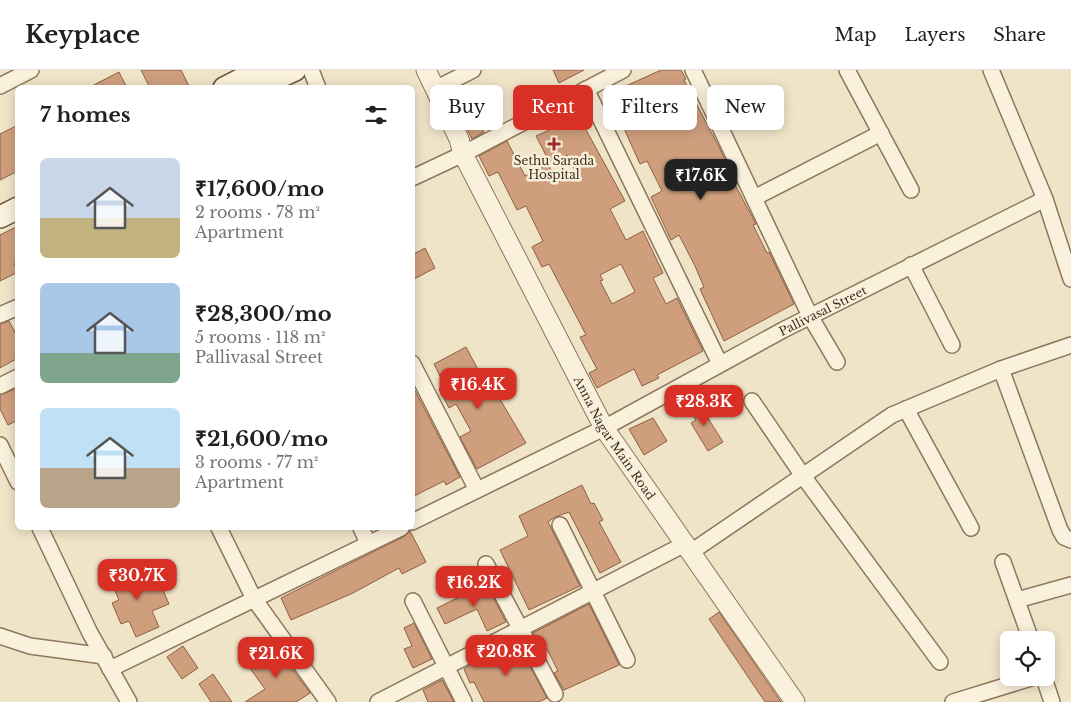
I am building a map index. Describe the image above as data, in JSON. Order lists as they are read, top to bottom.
{
  "streets": {
    "street": ["Pallivasal Street", "Anna Nagar Main Road"]
  },
  "crossings": [
    ["Pallivasal Street", "Anna Nagar Main Road"]
  ],
  "places": {
    "health": ["Sethu Sarada Hospital"]
  },
  "page": {
    "header": "Keyplace",
    "nav": ["Map", "Layers", "Share"],
    "chip": [
      "Buy",
      "Rent",
      "Filters",
      "New"
    ],
    "heading": "7 homes",
    "list": [
      {
        "name": "₹17,600/mo",
        "note": "2 rooms · 78 m² · Apartment"
      },
      {
        "name": "₹28,300/mo",
        "note": "5 rooms · 118 m² · Pallivasal Street"
      },
      {
        "name": "₹21,600/mo",
        "note": "3 rooms · 77 m² · Apartment"
      }
    ],
    "price": [
      "₹17.6K",
      "₹16.4K",
      "₹28.3K",
      "₹30.7K",
      "₹16.2K",
      "₹20.8K",
      "₹21.6K"
    ]
  }
}
